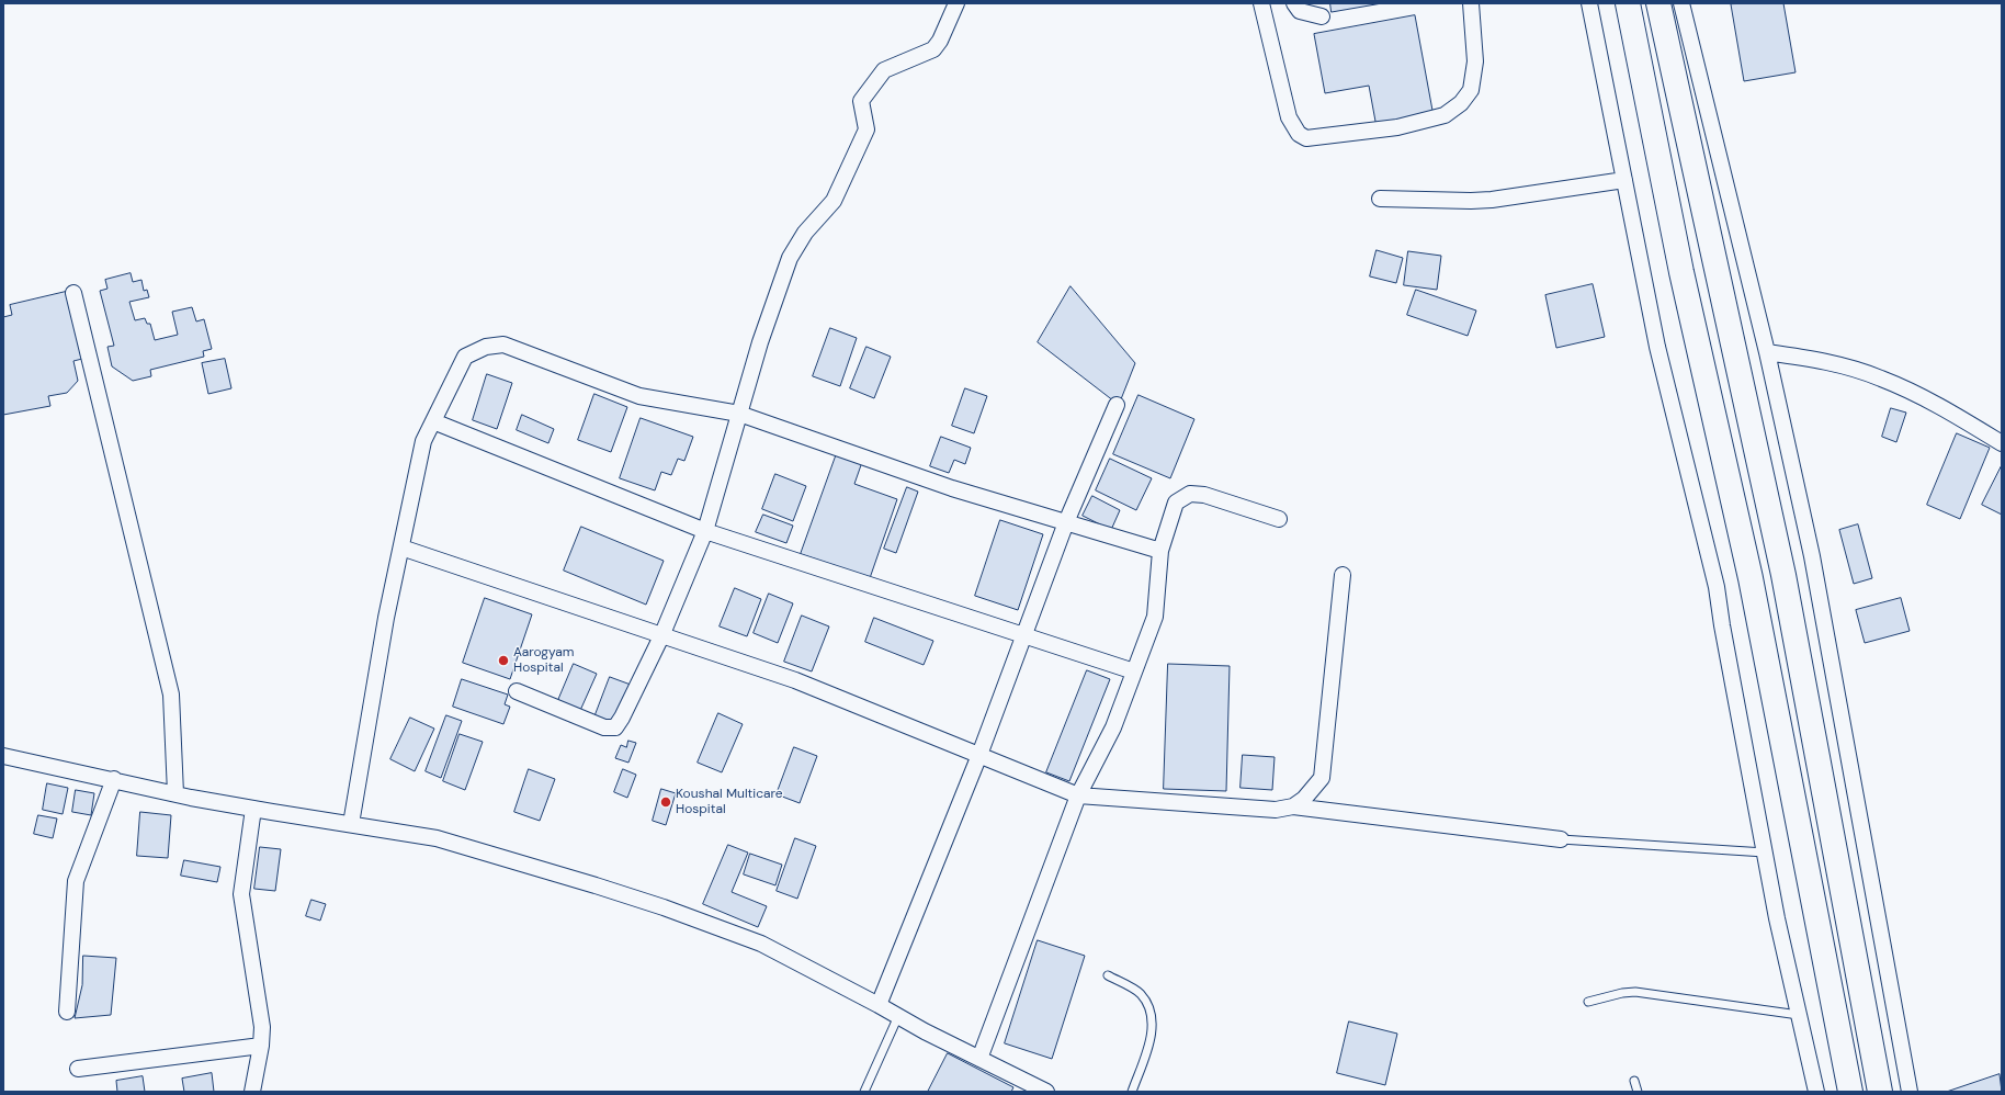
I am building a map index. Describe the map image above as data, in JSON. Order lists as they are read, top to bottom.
{
  "places": ["Aarogyam Hospital", "Koushal Multicare Hospital"]
}
